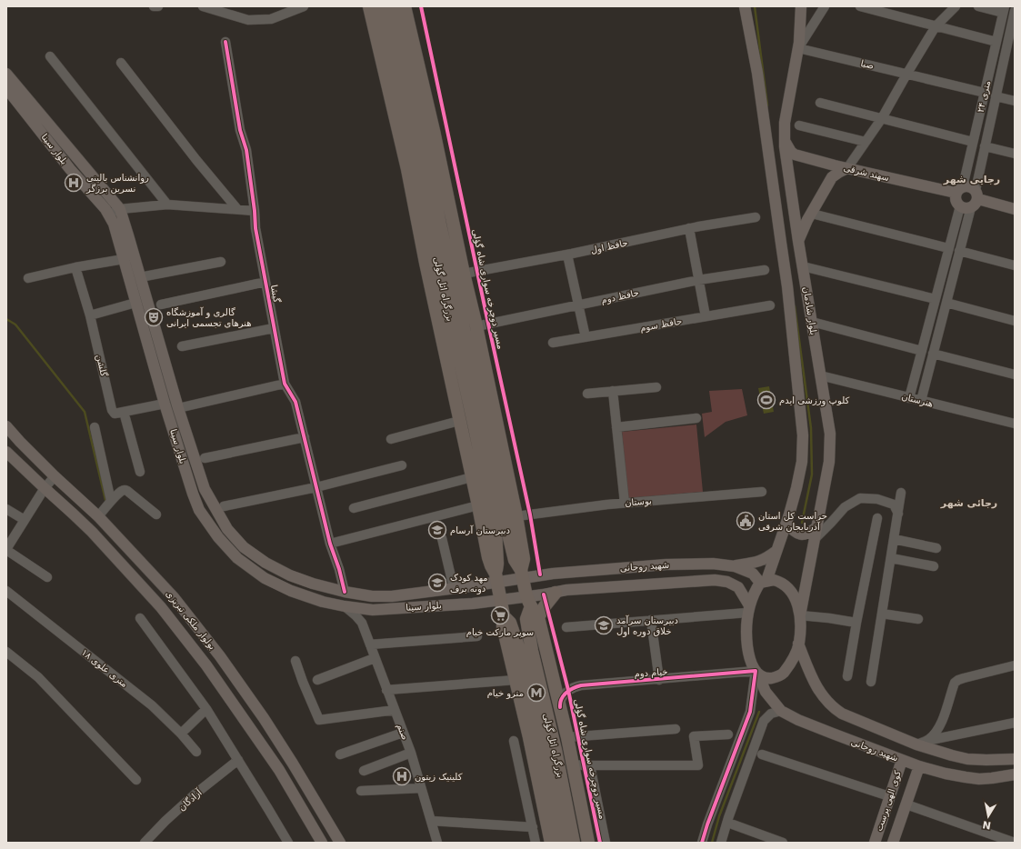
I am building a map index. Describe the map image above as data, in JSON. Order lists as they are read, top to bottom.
{
  "streets": {
    "highway": ["بزرگراه ائل گؤلی"],
    "main road": [
      "بلوار سینا",
      "سهند شرقی",
      "بلوار شادمان",
      "شهید روحانی",
      "بولوار ملکی تبریزی",
      "کوی الهی پرست"
    ],
    "street": [
      "صبا",
      "۲۴ متری",
      "حافظ اول",
      "گیشا",
      "حافظ دوم",
      "حافظ سوم",
      "گلشن",
      "هنرستان",
      "بوستان",
      "۱۸ متری علوی",
      "خیام دوم",
      "صنم",
      "آزادگان"
    ],
    "cycle path": ["مسیر دوچرخه سواری شاه گؤلی"]
  },
  "crossings": [
    ["صبا", "۲۴ متری"],
    ["صبا", "بلوار شادمان"],
    ["۲۴ متری", "سهند شرقی"],
    ["بلوار سینا", "بزرگراه ائل گؤلی"],
    ["بلوار سینا", "گیشا"],
    ["بلوار سینا", "شهید روحانی"],
    ["سهند شرقی", "بلوار شادمان"],
    ["بزرگراه ائل گؤلی", "شهید روحانی"],
    ["بلوار شادمان", "هنرستان"],
    ["بلوار شادمان", "شهید روحانی"],
    ["بلوار شادمان", "خیام دوم"],
    ["شهید روحانی", "خیام دوم"],
    ["شهید روحانی", "کوی الهی پرست"]
  ],
  "districts": ["رجایی شهر", "رجائی شهر"],
  "places": {
    "hospital": ["روانشناس بالینی نسرین برزگر", "کلینیک زیتون"],
    "theatre": ["گالری و آموزشگاه هنرهای تجسمی ایرانی"],
    "sports": ["کلوپ ورزشی ایدم"],
    "public building": ["حراست کل استان آذربایجان شرقی"],
    "school or university": ["دبیرستان آرسام", "مهد کودک دونه برف", "دبیرستان سرآمد خلاق دوره اول"],
    "supermarket": ["سوپر مارکت خیام"],
    "metro station": ["مترو خیام"]
  },
  "north": "bottom"
}
